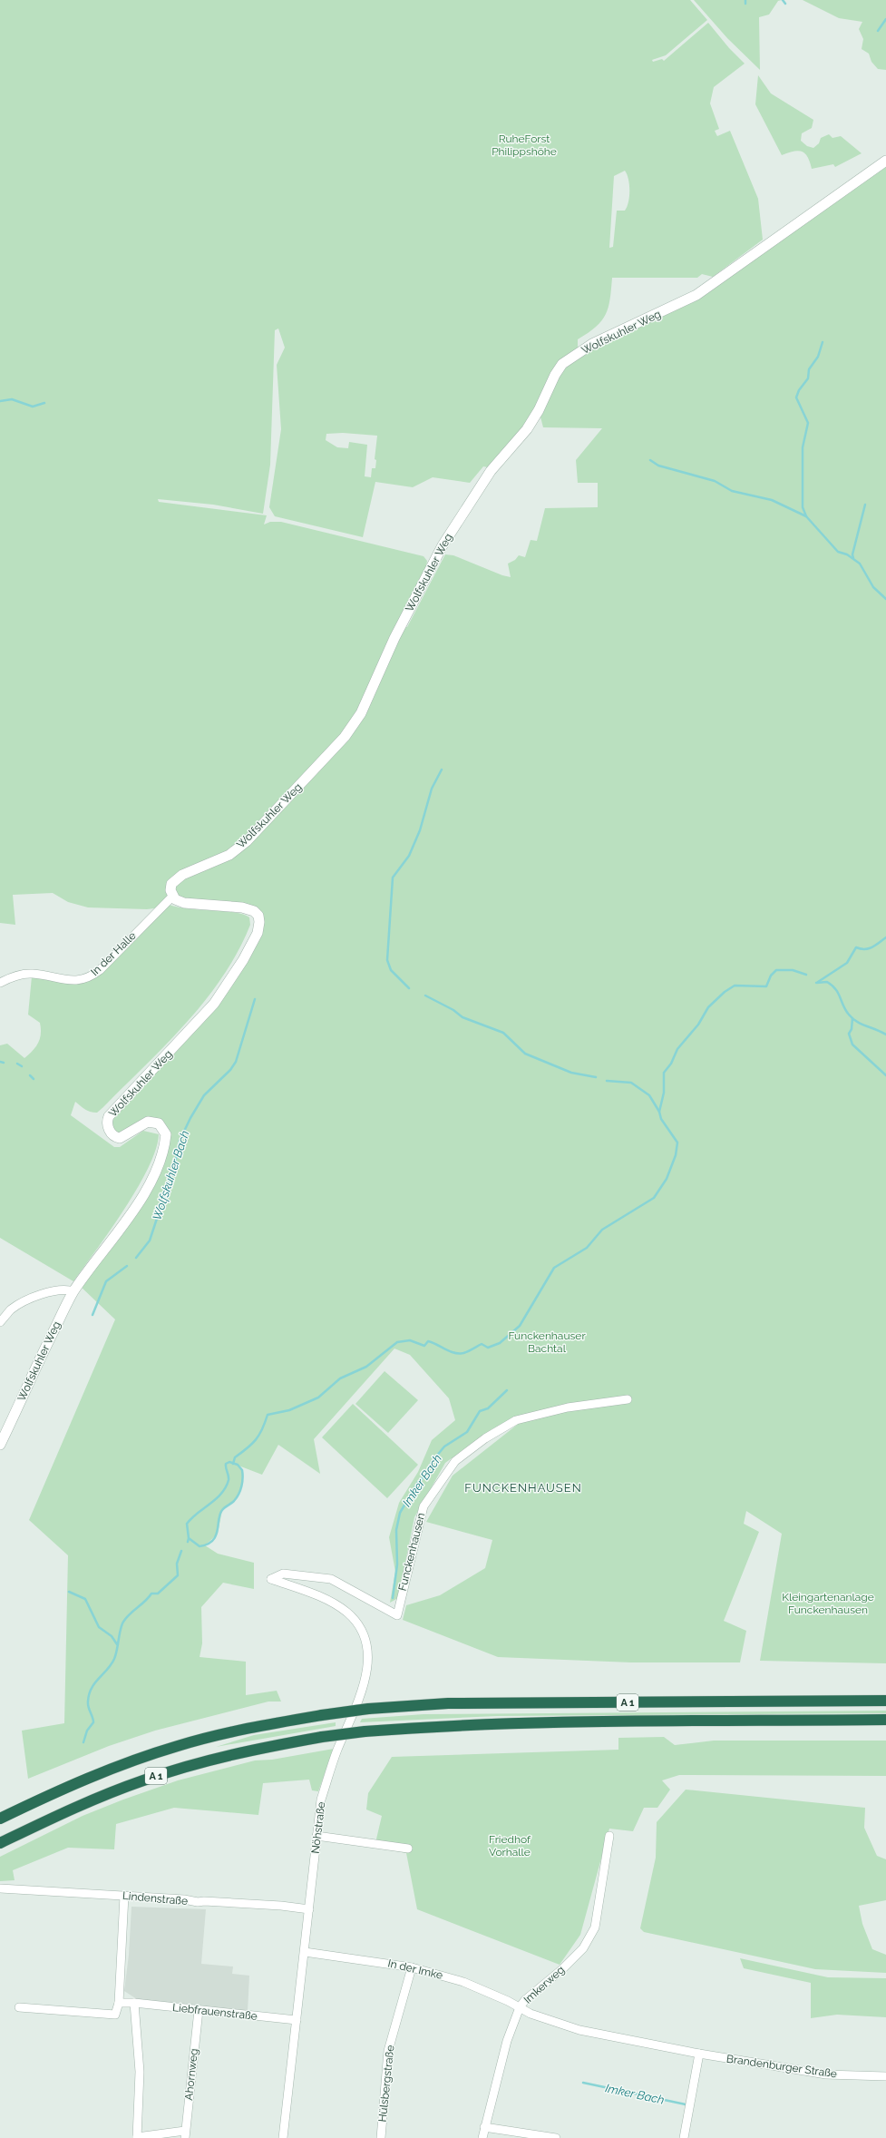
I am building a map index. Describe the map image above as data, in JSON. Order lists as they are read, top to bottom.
{
  "streets": {
    "highway": ["A 1"],
    "street": [
      "Wolfskuhler Weg",
      "In der Halle",
      "Funckenhausen",
      "Nöhstraße",
      "Lindenstraße",
      "In der Imke",
      "Imkerweg",
      "Liebfrauenstraße",
      "Brandenburger Straße",
      "Ahornweg",
      "Hülsbergstraße"
    ]
  },
  "crossings": [
    ["Wolfskuhler Weg", "In der Halle"],
    ["Funckenhausen", "Nöhstraße"],
    ["Nöhstraße", "Lindenstraße"],
    ["Nöhstraße", "In der Imke"],
    ["Nöhstraße", "Liebfrauenstraße"],
    ["In der Imke", "Imkerweg"],
    ["In der Imke", "Brandenburger Straße"],
    ["In der Imke", "Hülsbergstraße"],
    ["Imkerweg", "Brandenburger Straße"],
    ["Liebfrauenstraße", "Ahornweg"]
  ],
  "districts": ["FUNCKENHAUSEN"],
  "water": ["Wolfskuhler Bach", "Imker Bach"],
  "parks": [
    "RuheForst Philippshöhe",
    "Funckenhauser Bachtal",
    "Kleingartenanlage Funckenhausen",
    "Friedhof Vorhalle"
  ]
}
